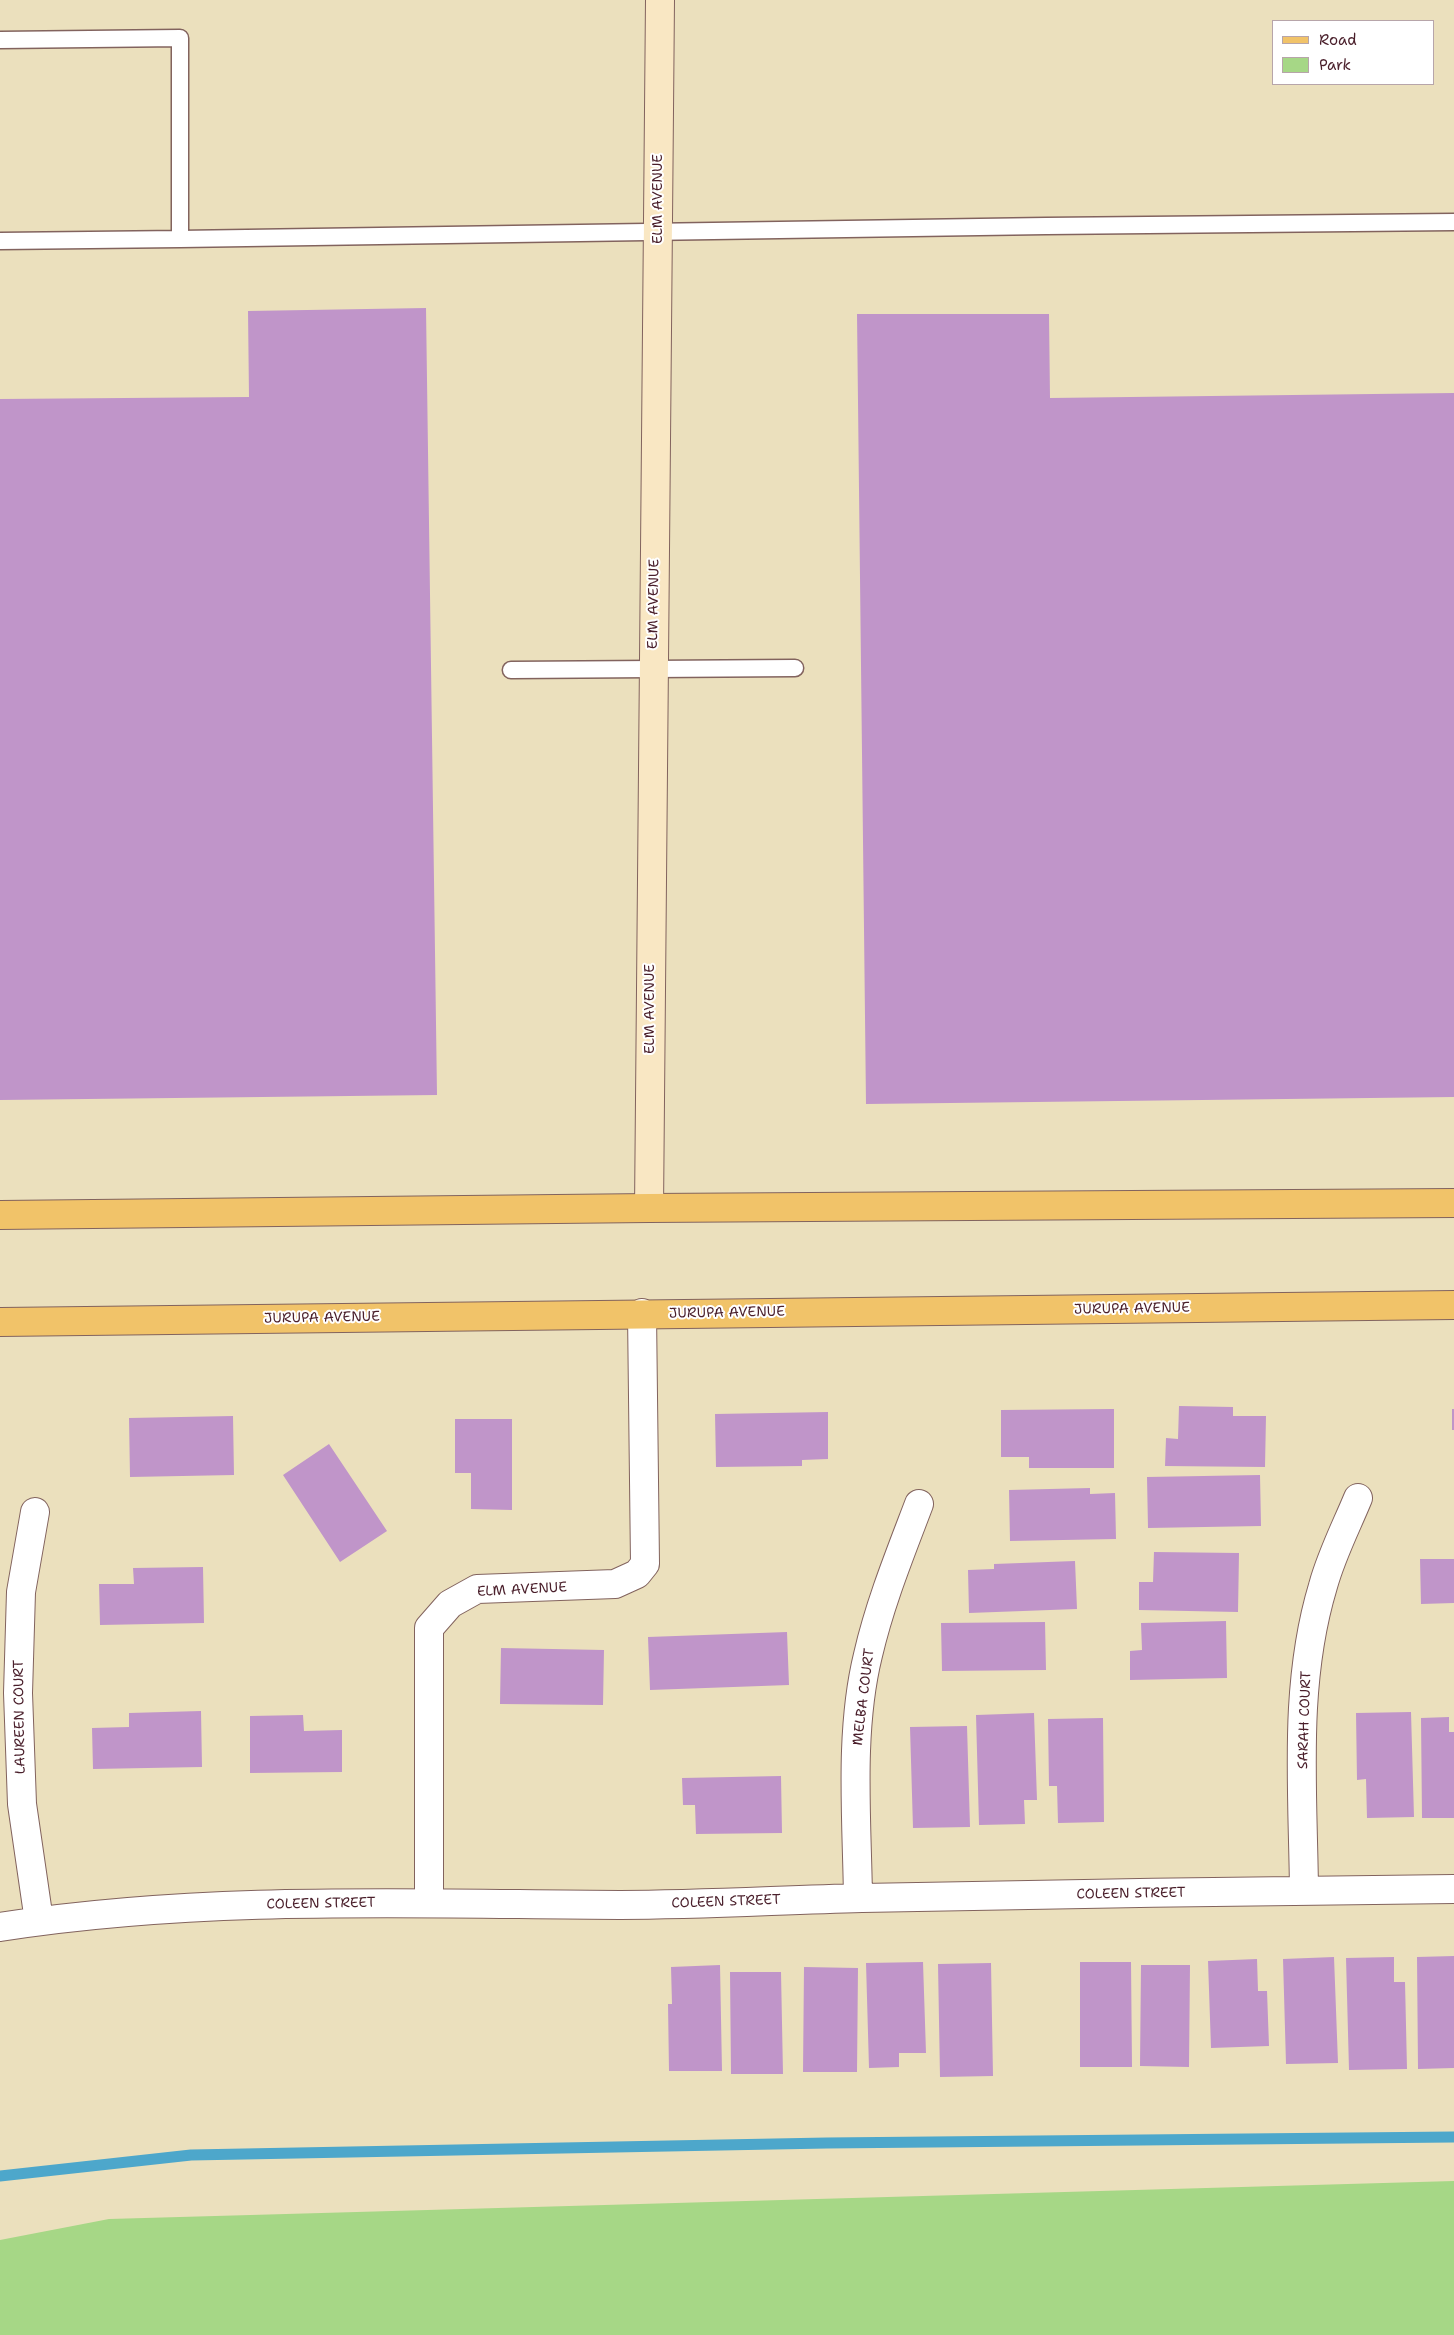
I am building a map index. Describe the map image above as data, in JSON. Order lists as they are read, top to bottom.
{
  "streets": {
    "main road": ["JURUPA AVENUE"],
    "street": [
      "ELM AVENUE",
      "MELBA COURT",
      "LAUREEN COURT",
      "SARAH COURT",
      "COLEEN STREET"
    ]
  },
  "crossings": [
    ["ELM AVENUE", "JURUPA AVENUE"],
    ["ELM AVENUE", "COLEEN STREET"],
    ["MELBA COURT", "COLEEN STREET"],
    ["LAUREEN COURT", "COLEEN STREET"],
    ["SARAH COURT", "COLEEN STREET"]
  ],
  "legend": ["Road", "Park"]
}
